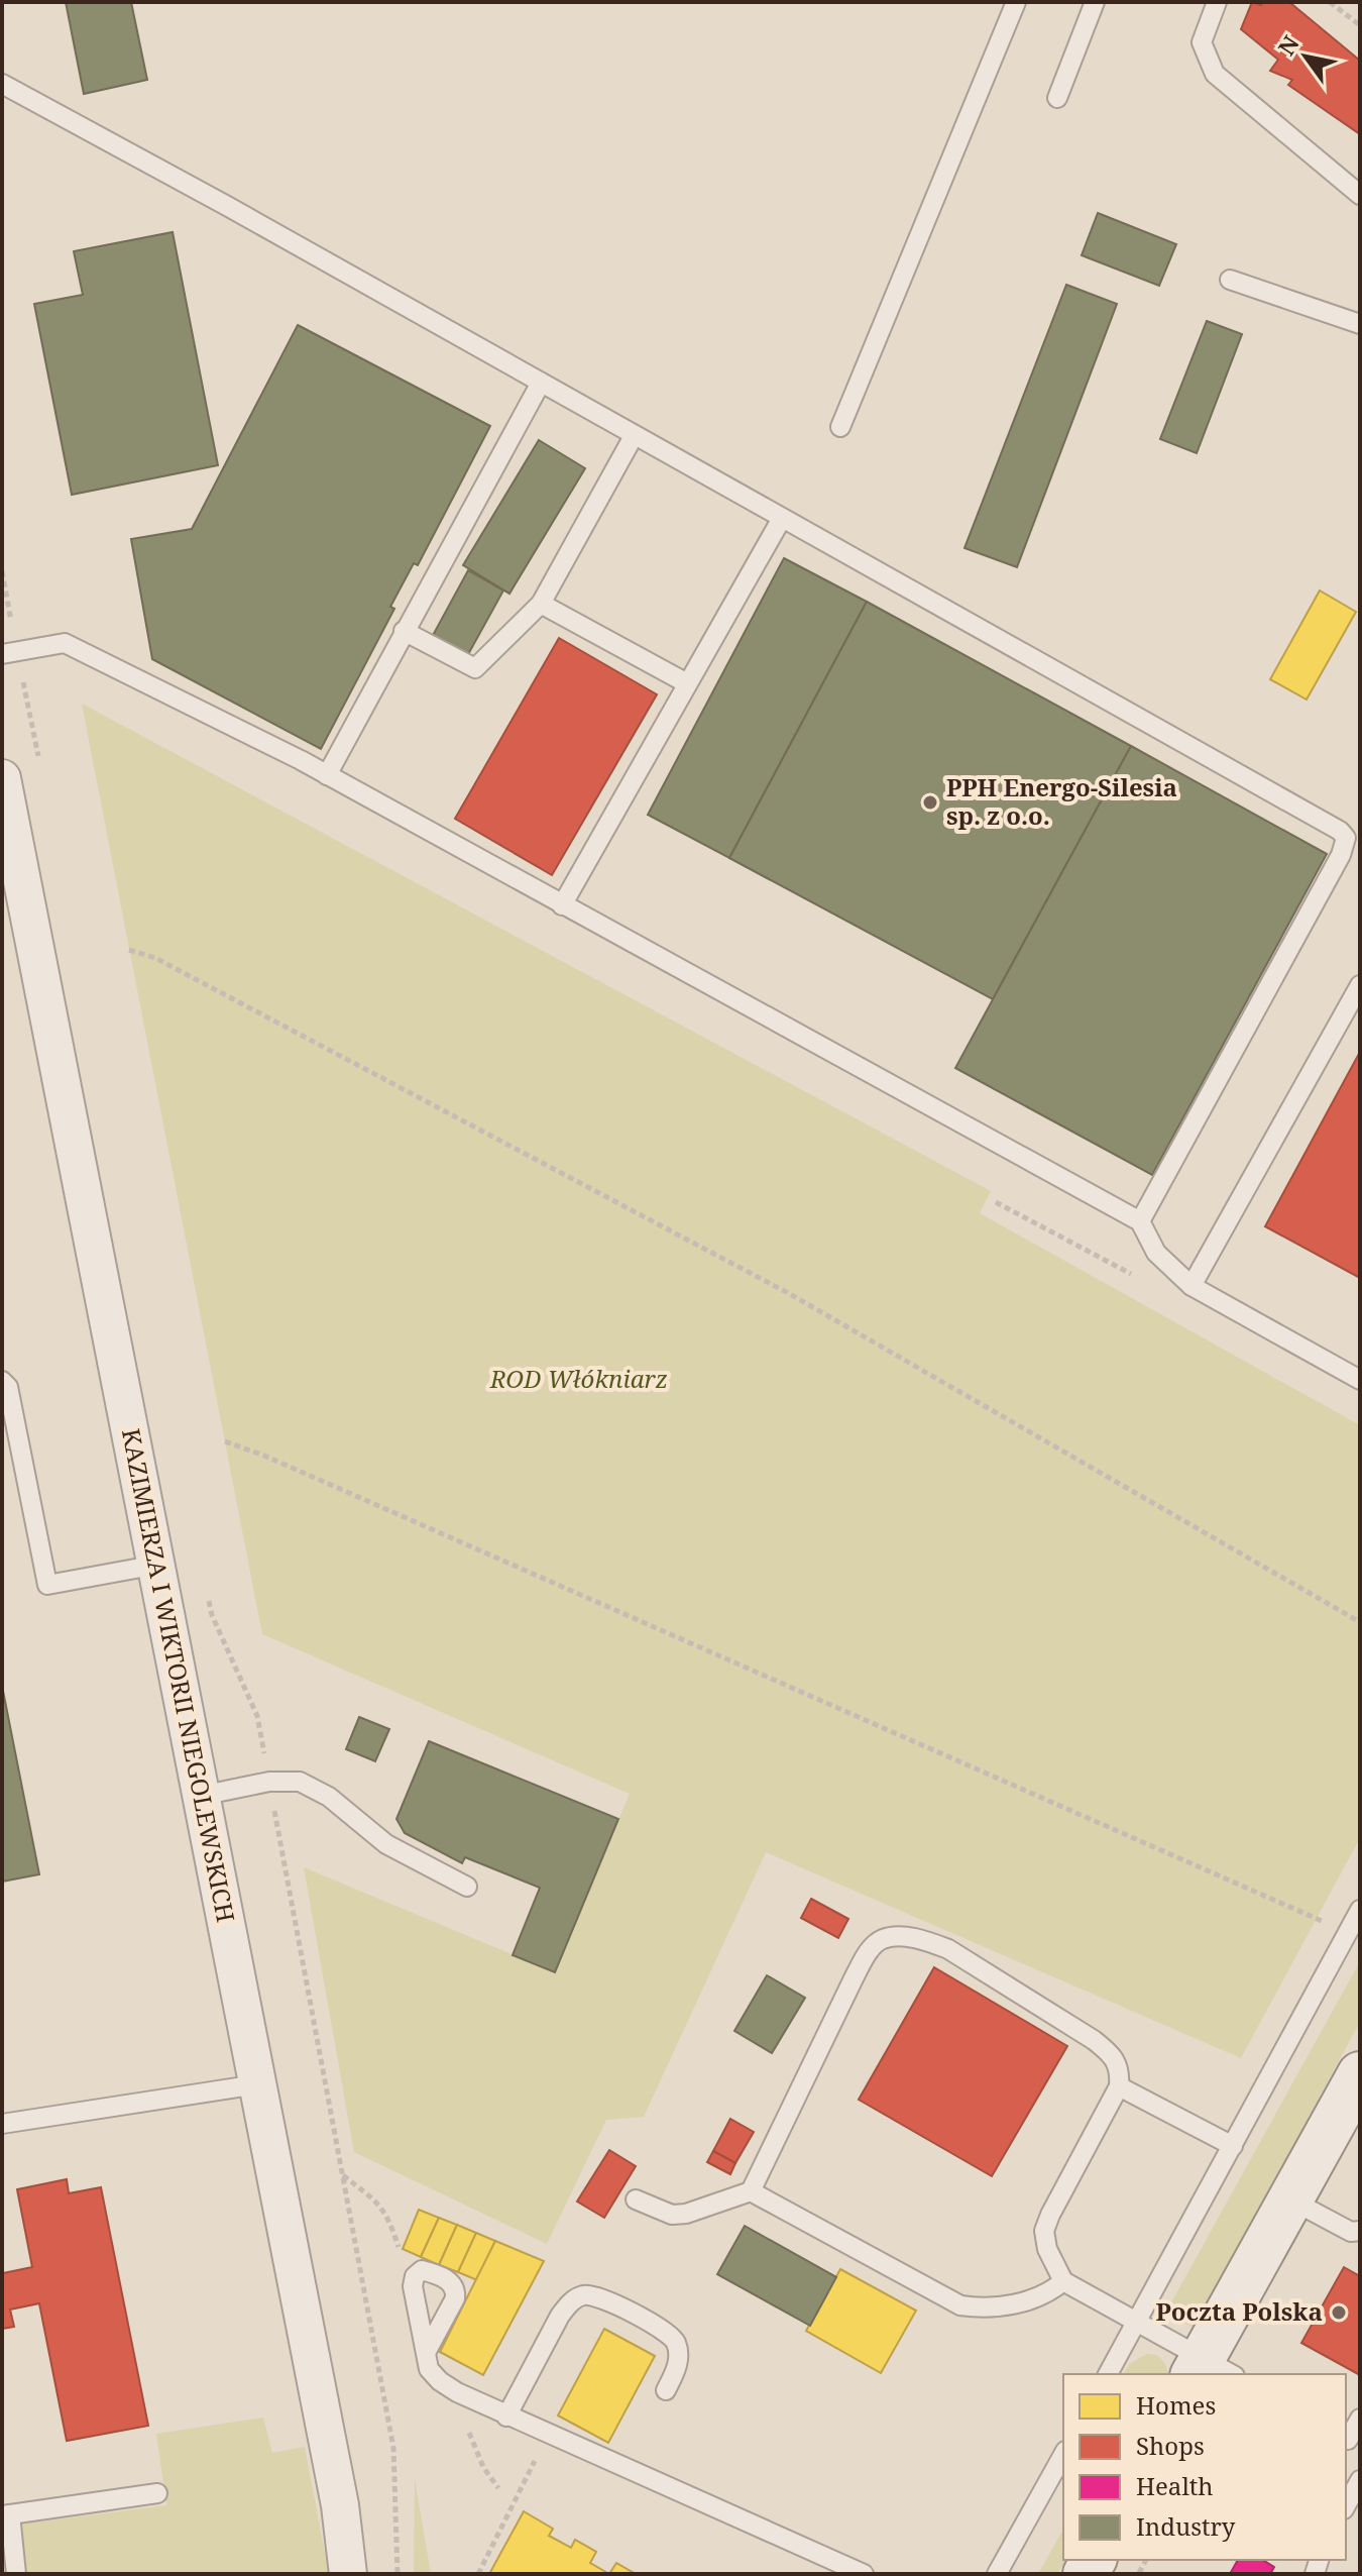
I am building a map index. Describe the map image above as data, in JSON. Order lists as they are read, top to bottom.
{
  "streets": {
    "street": ["KAZIMIERZA I WIKTORII NIEGOLEWSKICH"]
  },
  "parks": ["ROD Włókniarz"],
  "places": ["PPH Energo-Silesia sp. z o.o.", "Poczta Polska"],
  "legend": [
    "Homes",
    "Shops",
    "Health",
    "Industry"
  ],
  "north": "top left"
}
